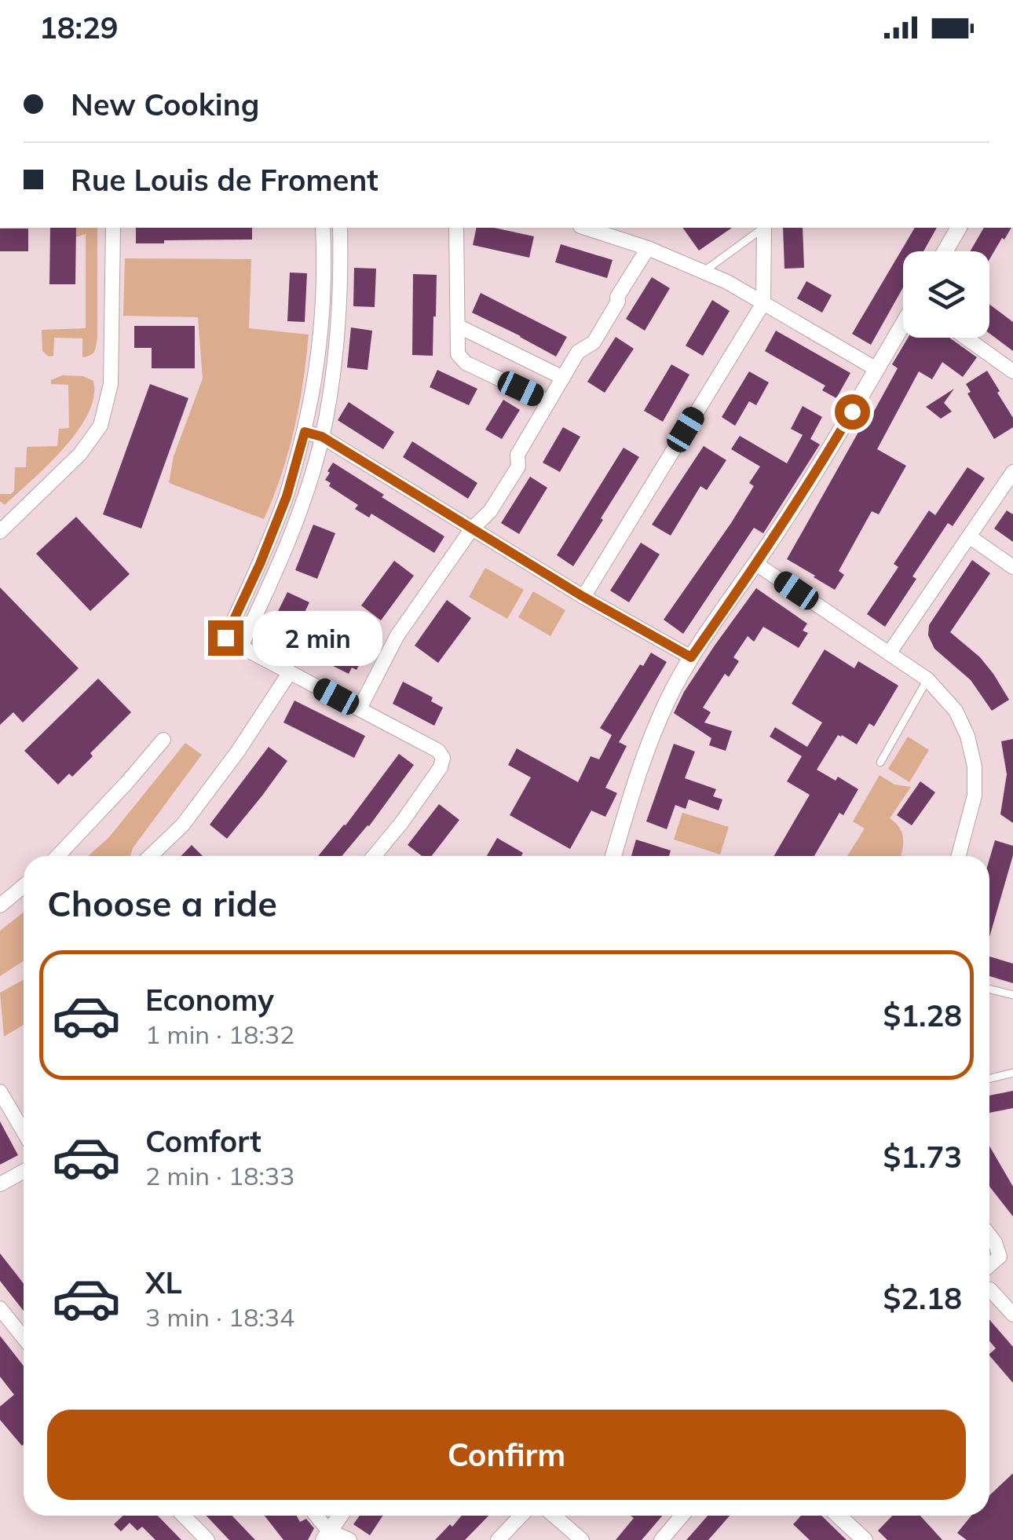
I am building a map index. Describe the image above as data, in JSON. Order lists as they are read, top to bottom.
{
  "page": {
    "status": "18:29",
    "banner": ["New Cooking", "Rue Louis de Froment"],
    "bubble": "2 min",
    "heading": "Choose a ride",
    "list": [
      {
        "name": "Economy",
        "note": "1 min · 18:32",
        "value": "$1.28"
      },
      {
        "name": "Comfort",
        "note": "2 min · 18:33",
        "value": "$1.73"
      },
      {
        "name": "XL",
        "note": "3 min · 18:34",
        "value": "$2.18"
      }
    ],
    "buttons": "Confirm"
  }
}
